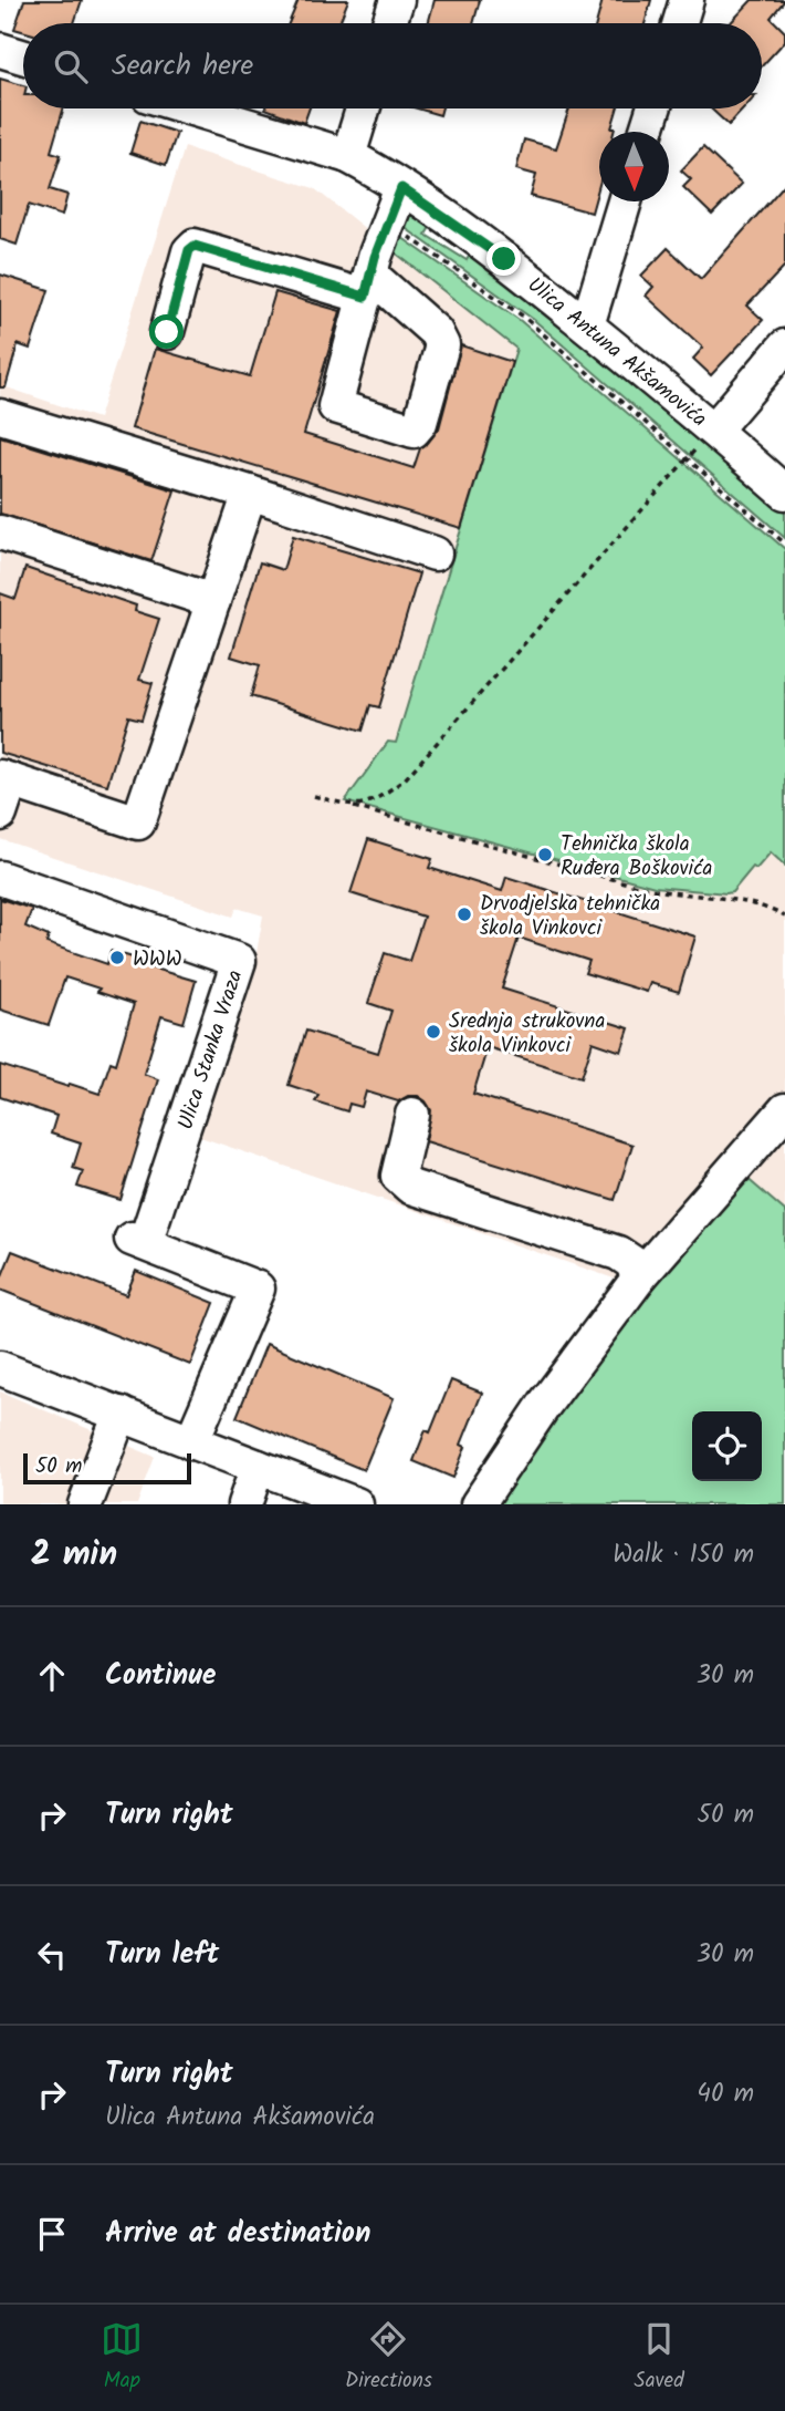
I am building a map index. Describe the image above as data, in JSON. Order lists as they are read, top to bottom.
{
  "streets": {
    "street": ["Ulica Antuna Akšamovića", "Ulica Stanka Vraza"]
  },
  "places": [
    "Tehnička škola Ruđera Boškovića",
    "Drvodjelska tehnička škola Vinkovci",
    "WWW",
    "Srednja strukovna škola Vinkovci"
  ],
  "scale_bar": "50 m",
  "north": "bottom",
  "page": {
    "search": "Search here",
    "scale": "50 m",
    "heading": ["2 min", "Walk · 150 m"],
    "list": [
      ["Continue", "30 m"],
      ["Turn right", "50 m"],
      ["Turn left", "30 m"],
      ["Turn right", "Ulica Antuna Akšamovića", "40 m"],
      "Arrive at destination"
    ],
    "nav": ["Map", "Directions", "Saved"]
  }
}
